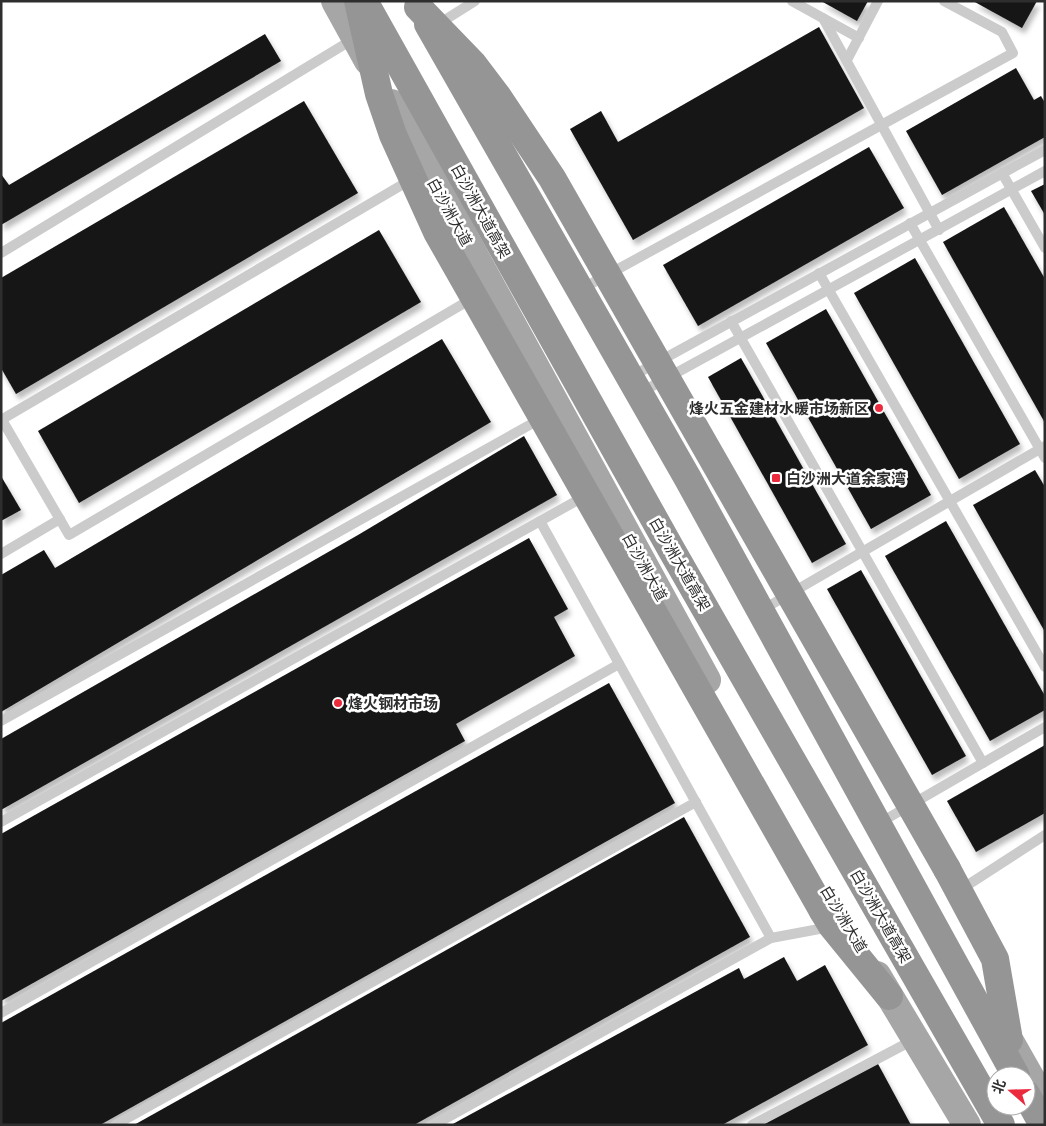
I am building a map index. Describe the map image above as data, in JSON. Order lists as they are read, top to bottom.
{
  "streets": {
    "highway": ["白沙洲大道高架"],
    "main road": ["白沙洲大道"]
  },
  "places": {
    "other": ["烽火五金建材水暖市场新区", "烽火钢材市场"],
    "transit": ["白沙洲大道余家湾"]
  },
  "north": "left"
}
